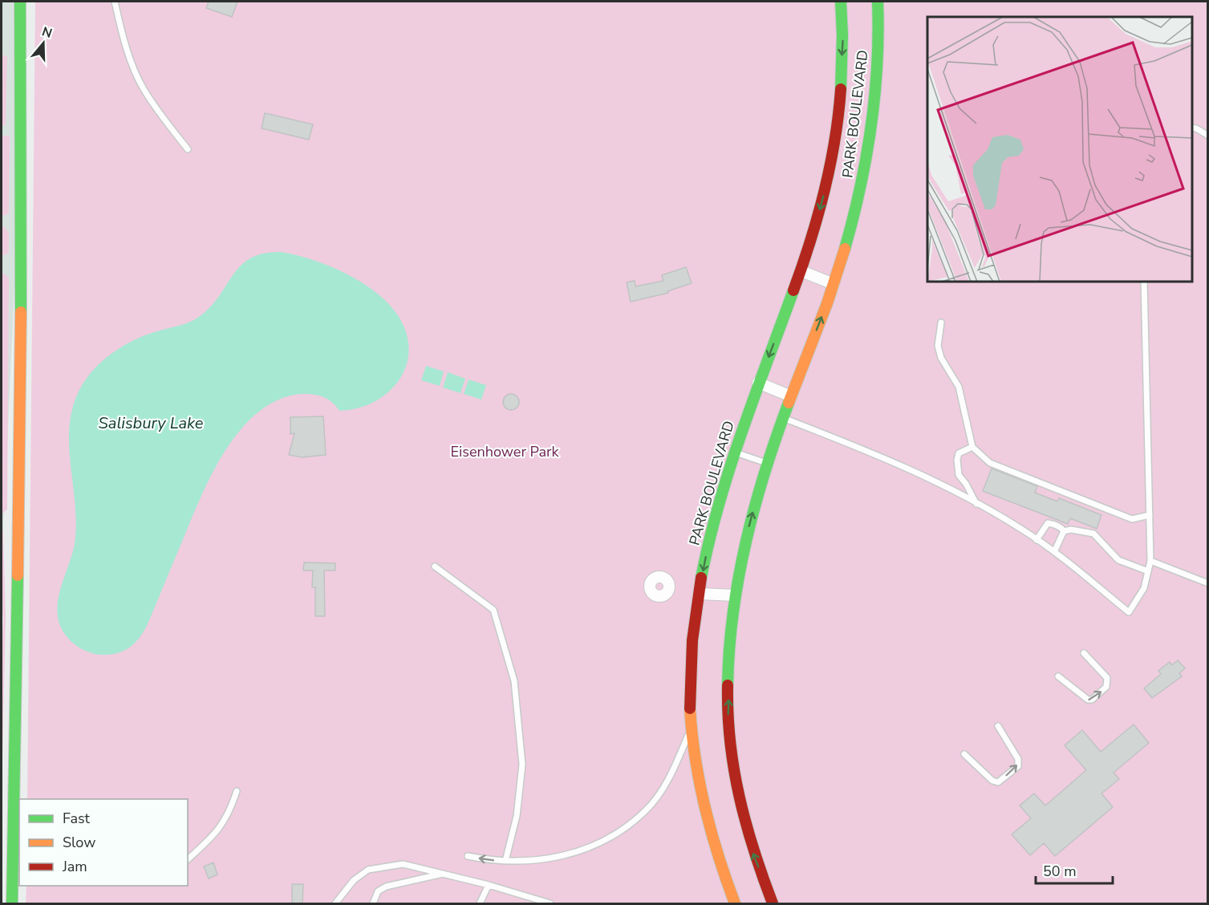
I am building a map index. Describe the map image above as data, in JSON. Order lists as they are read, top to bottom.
{
  "streets": {
    "street": ["PARK BOULEVARD"]
  },
  "water": ["Salisbury Lake"],
  "parks": ["Eisenhower Park"],
  "legend": ["Fast", "Slow", "Jam"],
  "scale_bar": "50 m",
  "north": "top"
}
